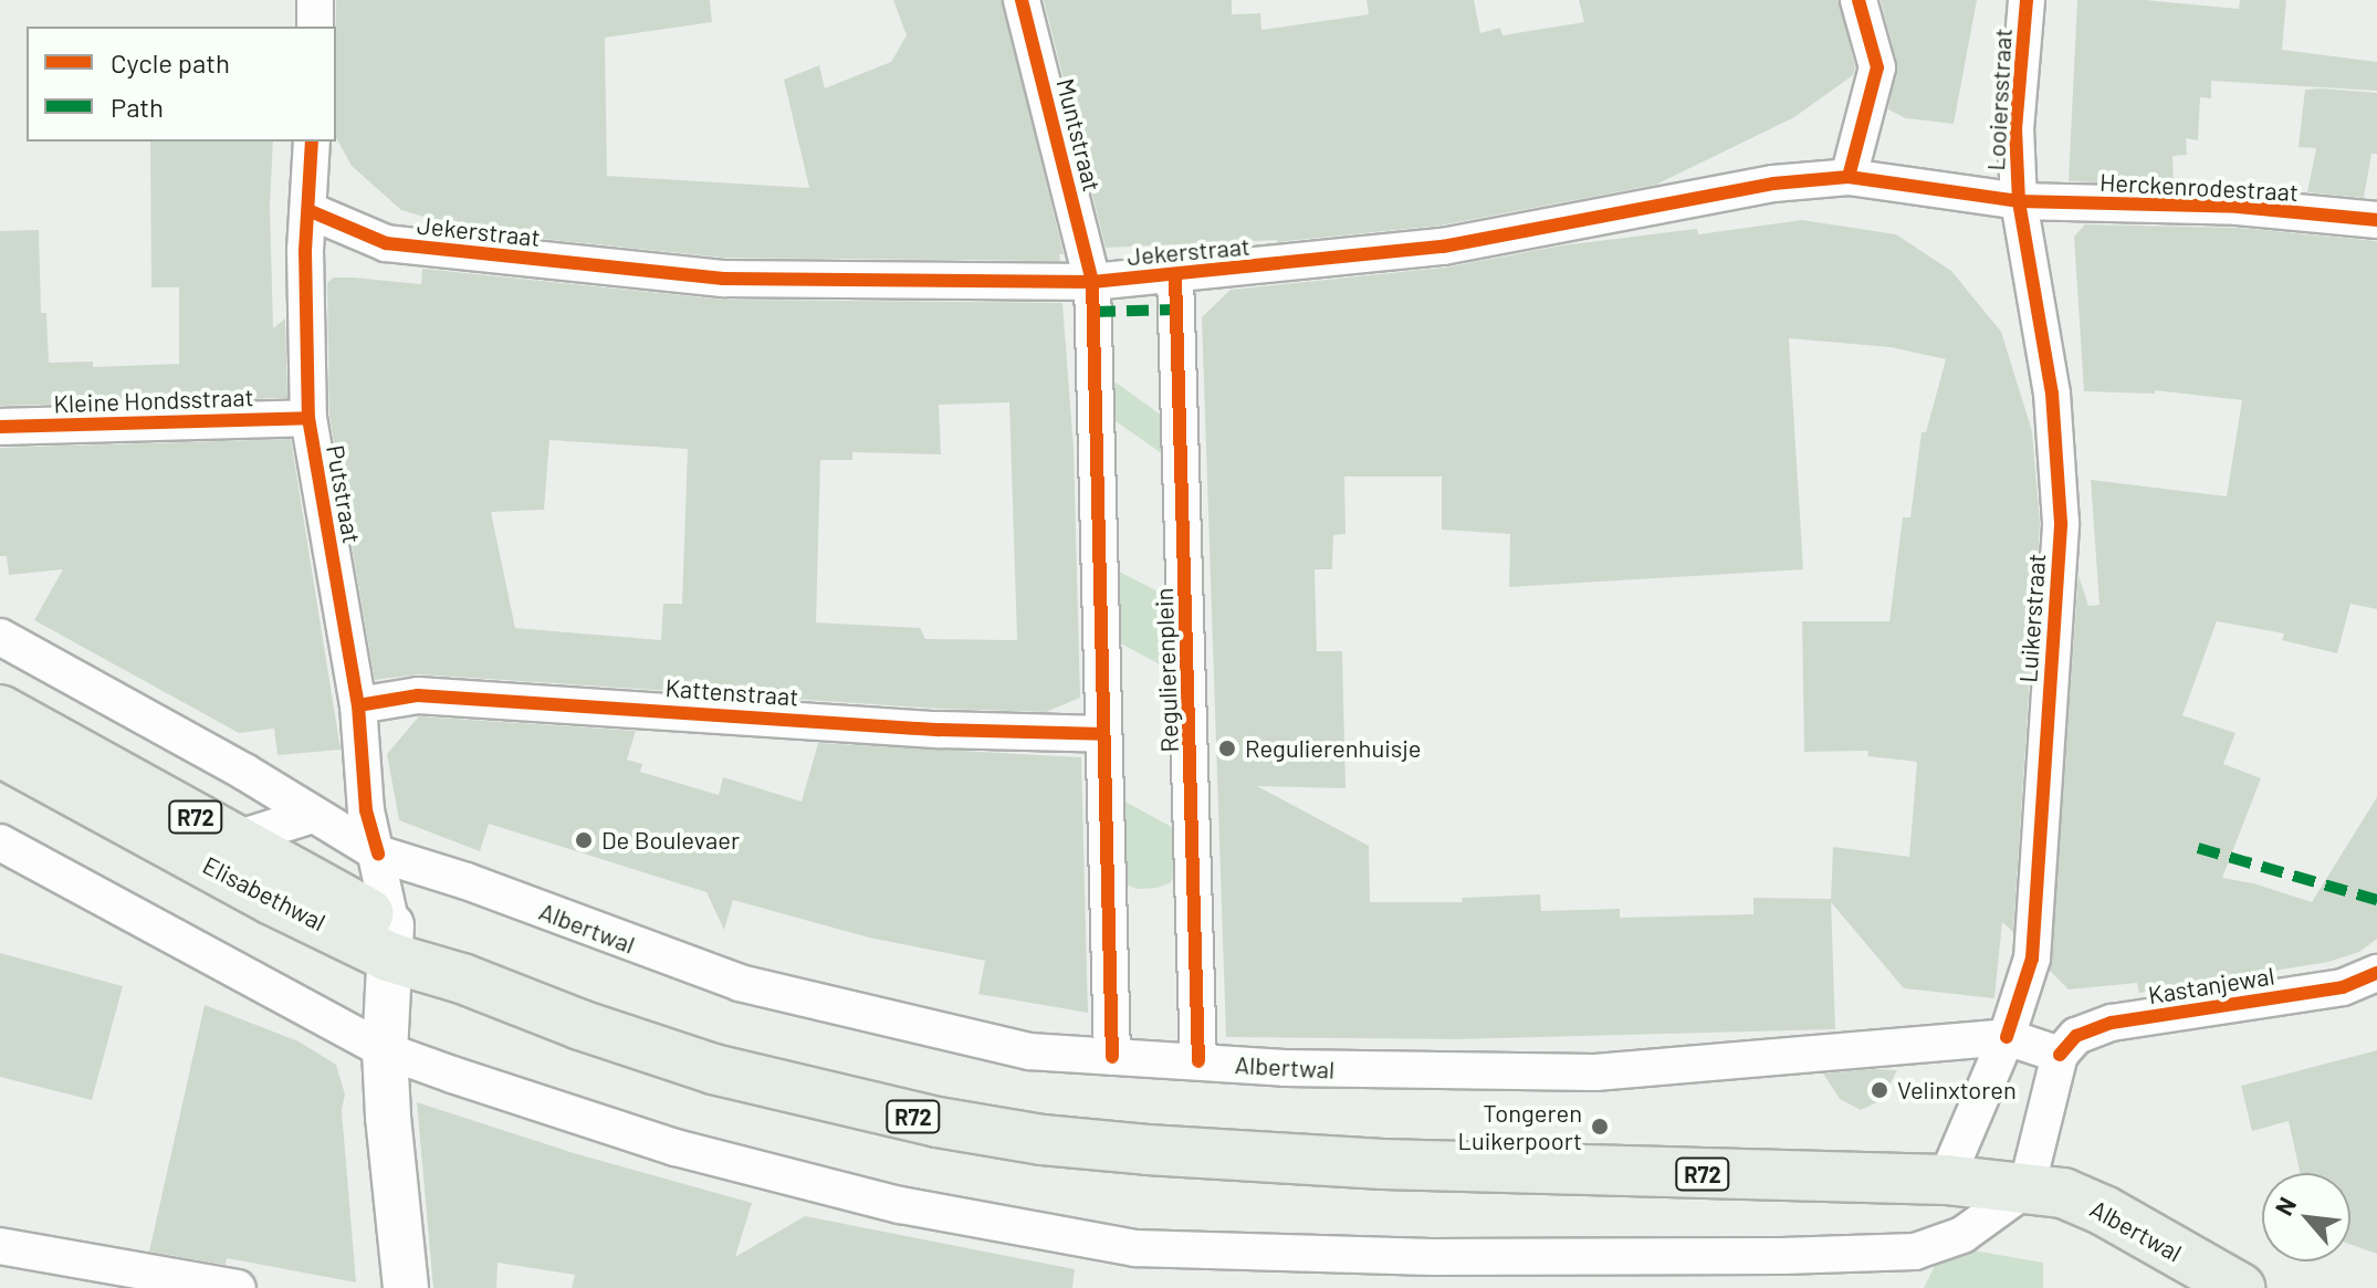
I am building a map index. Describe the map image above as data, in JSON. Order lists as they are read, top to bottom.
{
  "streets": {
    "main road": ["R72", "Elisabethwal", "Albertwal"],
    "street": [
      "Looiersstraat",
      "Muntstraat",
      "Herckenrodestraat",
      "Jekerstraat",
      "Kleine Hondsstraat",
      "Putstraat",
      "Luikerstraat",
      "Regulierenplein",
      "Kattenstraat",
      "Kastanjewal"
    ]
  },
  "crossings": [
    ["Looiersstraat", "Herckenrodestraat"],
    ["Looiersstraat", "Jekerstraat"],
    ["Looiersstraat", "Luikerstraat"],
    ["Muntstraat", "Jekerstraat"],
    ["Herckenrodestraat", "Jekerstraat"],
    ["Herckenrodestraat", "Luikerstraat"],
    ["Jekerstraat", "Putstraat"],
    ["Jekerstraat", "Luikerstraat"],
    ["Jekerstraat", "Regulierenplein"],
    ["Kleine Hondsstraat", "Putstraat"],
    ["Putstraat", "Kattenstraat"],
    ["Putstraat", "Elisabethwal"],
    ["Putstraat", "Albertwal"],
    ["Luikerstraat", "Albertwal"],
    ["Regulierenplein", "Albertwal"],
    ["Elisabethwal", "Albertwal"],
    ["Albertwal", "Kastanjewal"]
  ],
  "places": [
    "Regulierenhuisje",
    "De Boulevaer",
    "Velinxtoren",
    "Tongeren Luikerpoort"
  ],
  "legend": ["Cycle path", "Path"],
  "north": "top left"
}
